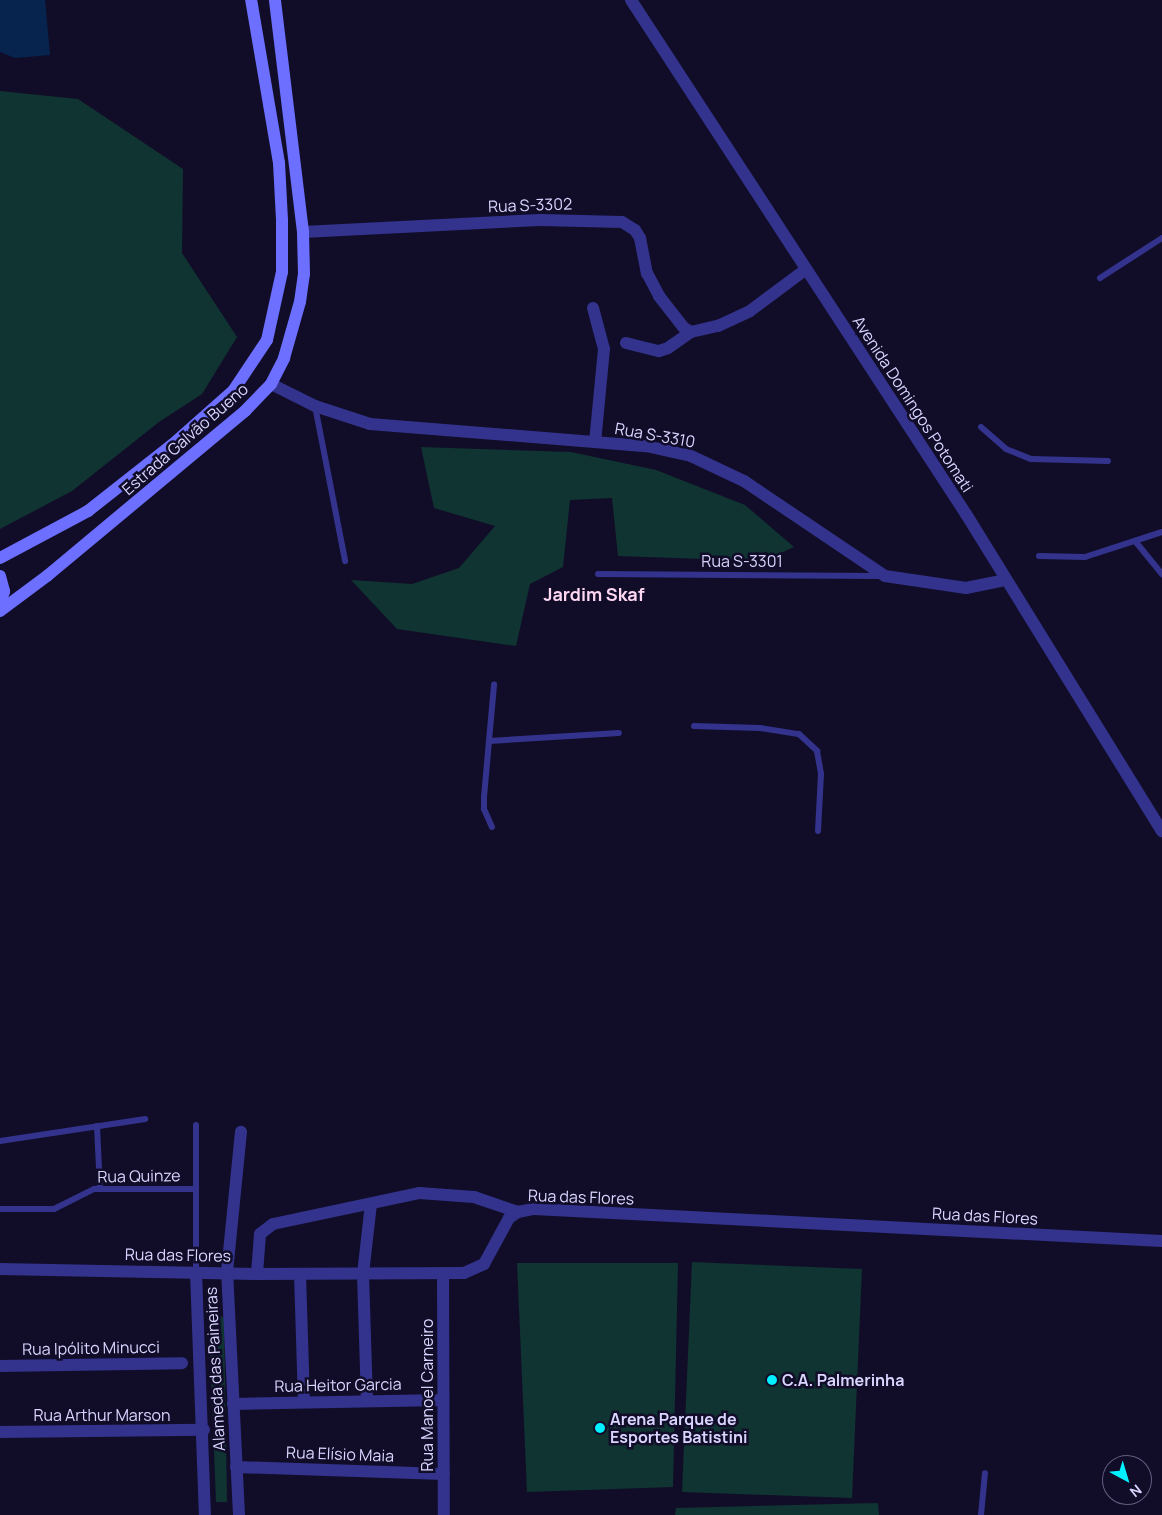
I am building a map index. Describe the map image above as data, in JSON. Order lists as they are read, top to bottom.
{
  "streets": {
    "main road": ["Estrada Galvão Bueno"],
    "street": [
      "Rua S-3302",
      "Avenida Domingos Potomati",
      "Rua S-3310",
      "Rua das Flores",
      "Rua Ipólito Minucci",
      "Alameda das Paineiras",
      "Rua Heitor Garcia",
      "Rua Manoel Carneiro",
      "Rua Arthur Marson",
      "Rua Elísio Maia"
    ],
    "lane": ["Rua S-3301", "Rua Quinze"]
  },
  "crossings": [
    ["Rua S-3302", "Estrada Galvão Bueno"],
    ["Avenida Domingos Potomati", "Rua S-3310"],
    ["Rua S-3310", "Estrada Galvão Bueno"],
    ["Rua S-3310", "Rua S-3301"],
    ["Rua das Flores", "Alameda das Paineiras"],
    ["Rua das Flores", "Rua Manoel Carneiro"],
    ["Alameda das Paineiras", "Rua Heitor Garcia"],
    ["Alameda das Paineiras", "Rua Arthur Marson"],
    ["Alameda das Paineiras", "Rua Elísio Maia"],
    ["Rua Heitor Garcia", "Rua Manoel Carneiro"],
    ["Rua Manoel Carneiro", "Rua Elísio Maia"]
  ],
  "districts": ["Jardim Skaf"],
  "places": ["C.A. Palmerinha", "Arena Parque de Esportes Batistini"],
  "north": "bottom right"
}
